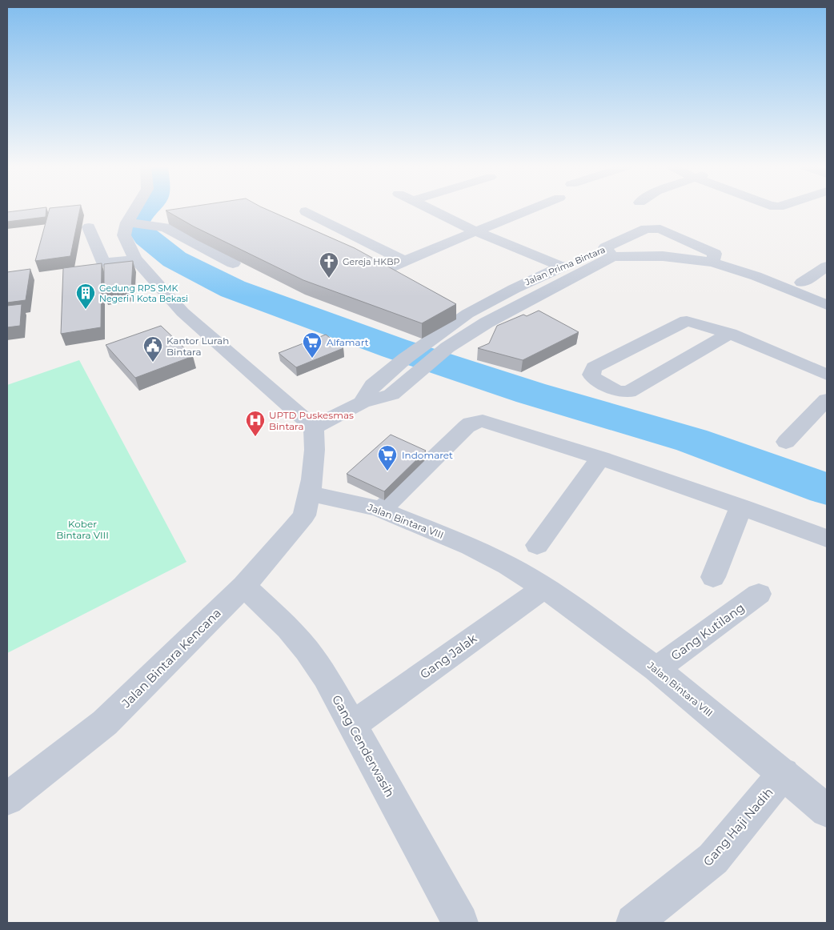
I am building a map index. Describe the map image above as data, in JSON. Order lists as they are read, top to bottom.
{
  "streets": {
    "street": [
      "Jalan Prima Bintara",
      "Jalan Bintara VIII",
      "Gang Kutilang",
      "Gang Jalak",
      "Jalan Bintara Kencana",
      "Gang Cenderwasih",
      "Gang Haji Nadih"
    ]
  },
  "crossings": [
    ["Jalan Bintara VIII", "Gang Kutilang"],
    ["Jalan Bintara VIII", "Gang Jalak"],
    ["Jalan Bintara VIII", "Jalan Bintara Kencana"],
    ["Jalan Bintara VIII", "Gang Haji Nadih"],
    ["Gang Jalak", "Gang Cenderwasih"],
    ["Jalan Bintara Kencana", "Gang Cenderwasih"]
  ],
  "parks": ["Kober Bintara VIII"],
  "places": {
    "church": ["Gereja HKBP"],
    "building": ["Gedung RPS SMK Negeri 1 Kota Bekasi"],
    "supermarket": ["Alfamart", "Indomaret"],
    "public building": ["Kantor Lurah Bintara"],
    "hospital": ["UPTD Puskesmas Bintara"]
  }
}
